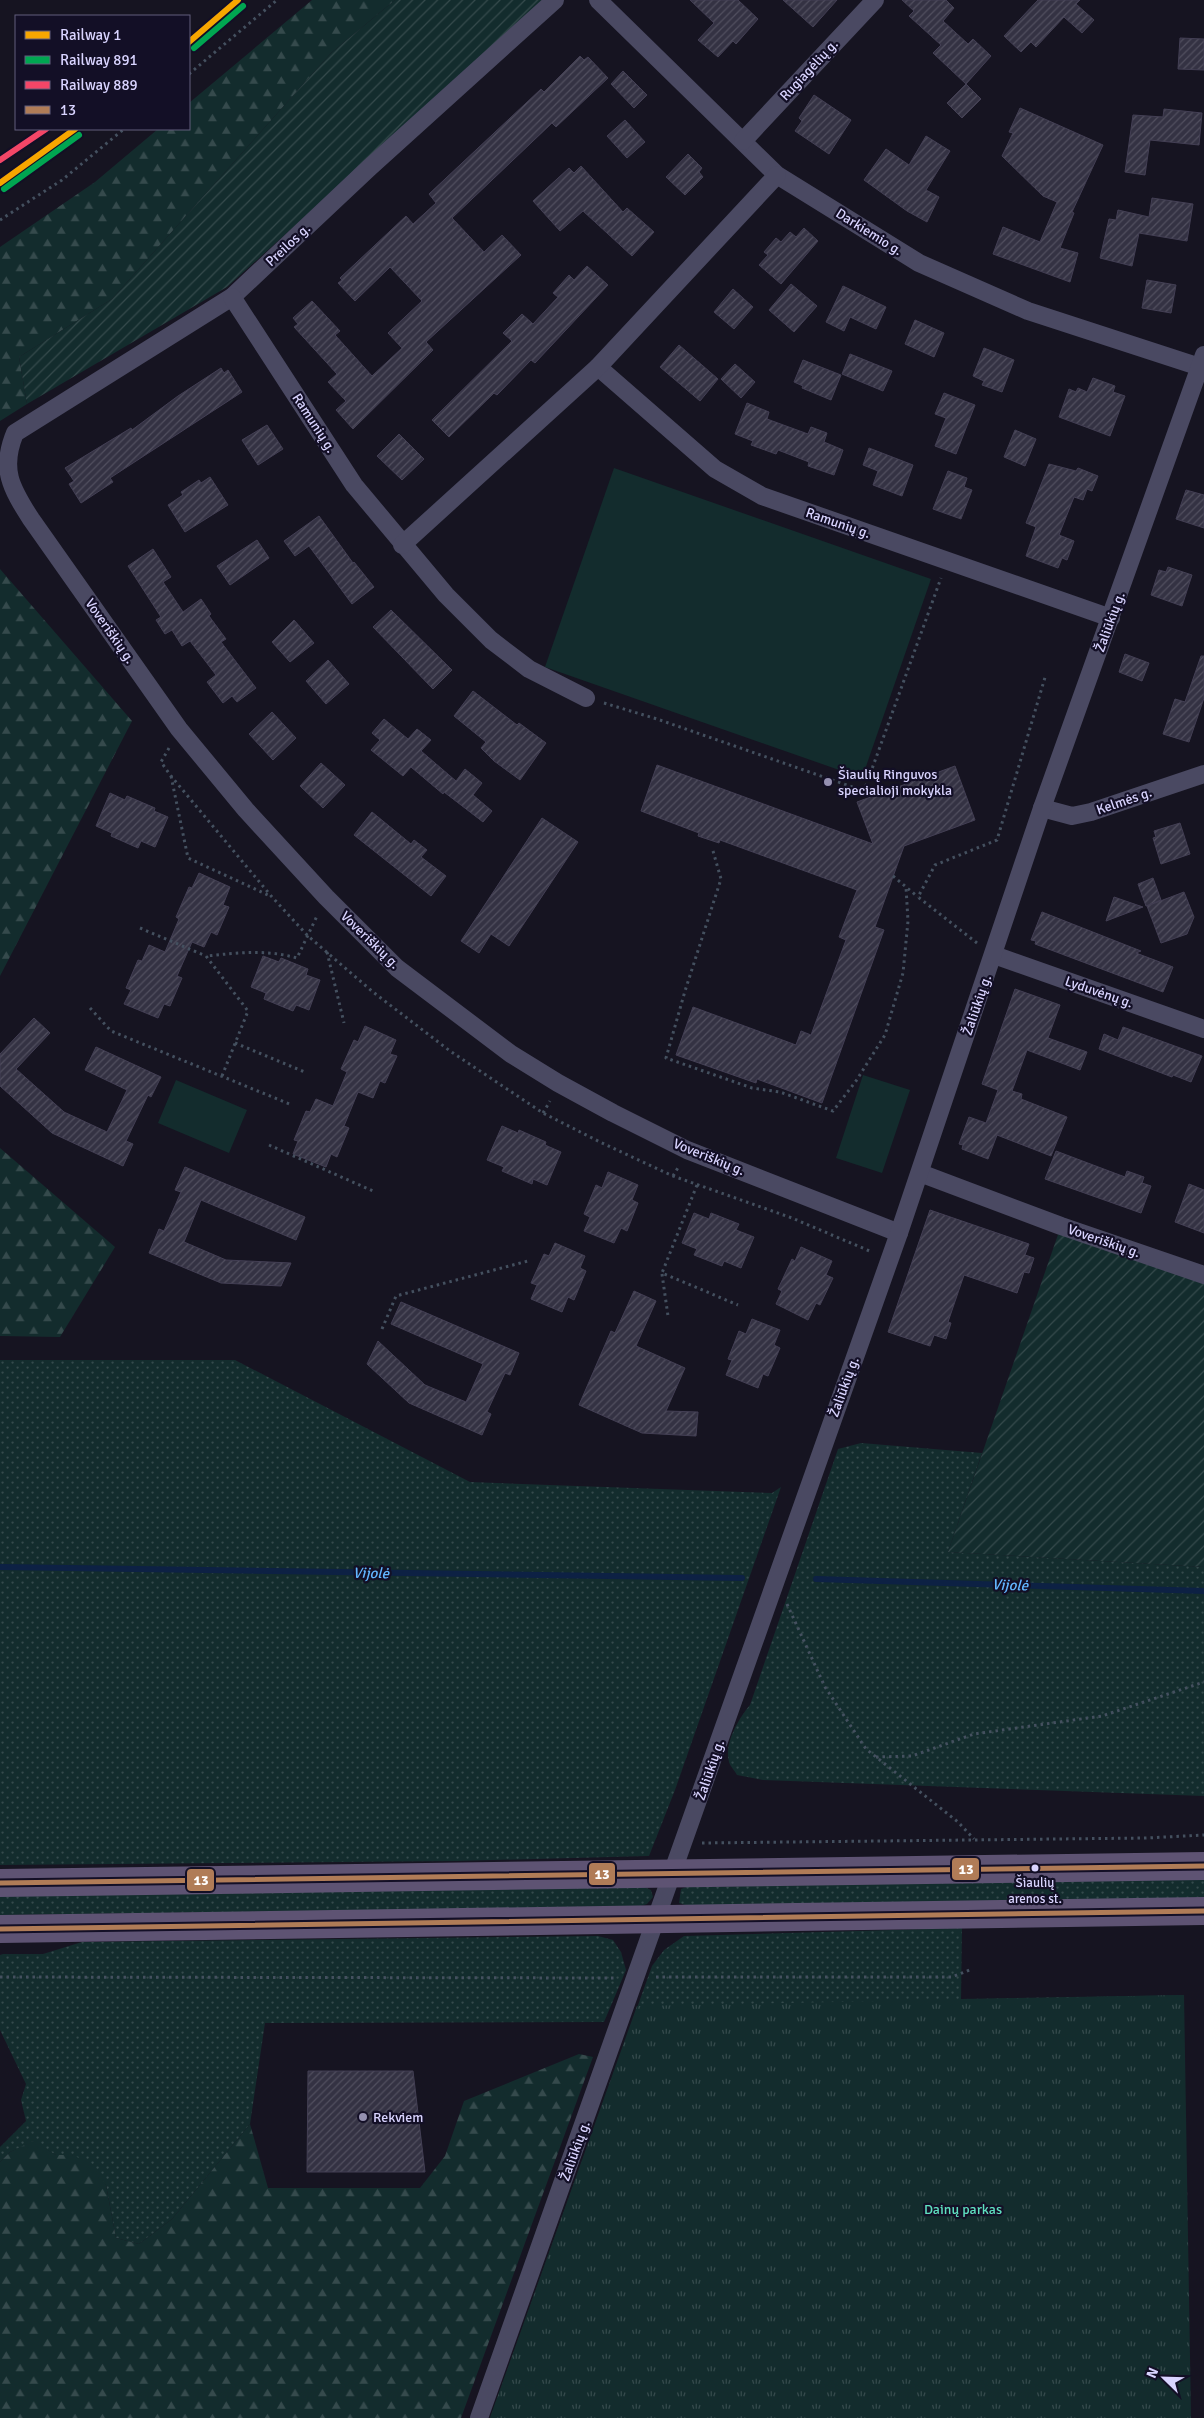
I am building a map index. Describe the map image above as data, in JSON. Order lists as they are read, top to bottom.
{
  "streets": {
    "street": [
      "Rugiagėlių g.",
      "Darkiemio g.",
      "Preilos g.",
      "Ramunių g.",
      "Žaliūkių g.",
      "Voveriškių g.",
      "Kelmės g.",
      "Lyduvėnų g."
    ]
  },
  "crossings": [
    ["Rugiagėlių g.", "Darkiemio g."],
    ["Darkiemio g.", "Žaliūkių g."],
    ["Preilos g.", "Ramunių g."],
    ["Preilos g.", "Voveriškių g."],
    ["Ramunių g.", "Žaliūkių g."],
    ["Žaliūkių g.", "Voveriškių g."],
    ["Žaliūkių g.", "Kelmės g."],
    ["Žaliūkių g.", "Lyduvėnų g."]
  ],
  "water": ["Vijolė"],
  "parks": ["Dainų parkas"],
  "places": ["Šiaulių Ringuvos specialioji mokykla", "Šiaulių arenos st.", "Rekviem"],
  "lines": [
    "rail line 1",
    "rail line 891",
    "rail line 889",
    "transit line 13"
  ],
  "legend": [
    "Railway 1",
    "Railway 891",
    "Railway 889",
    "13"
  ],
  "north": "top left"
}
